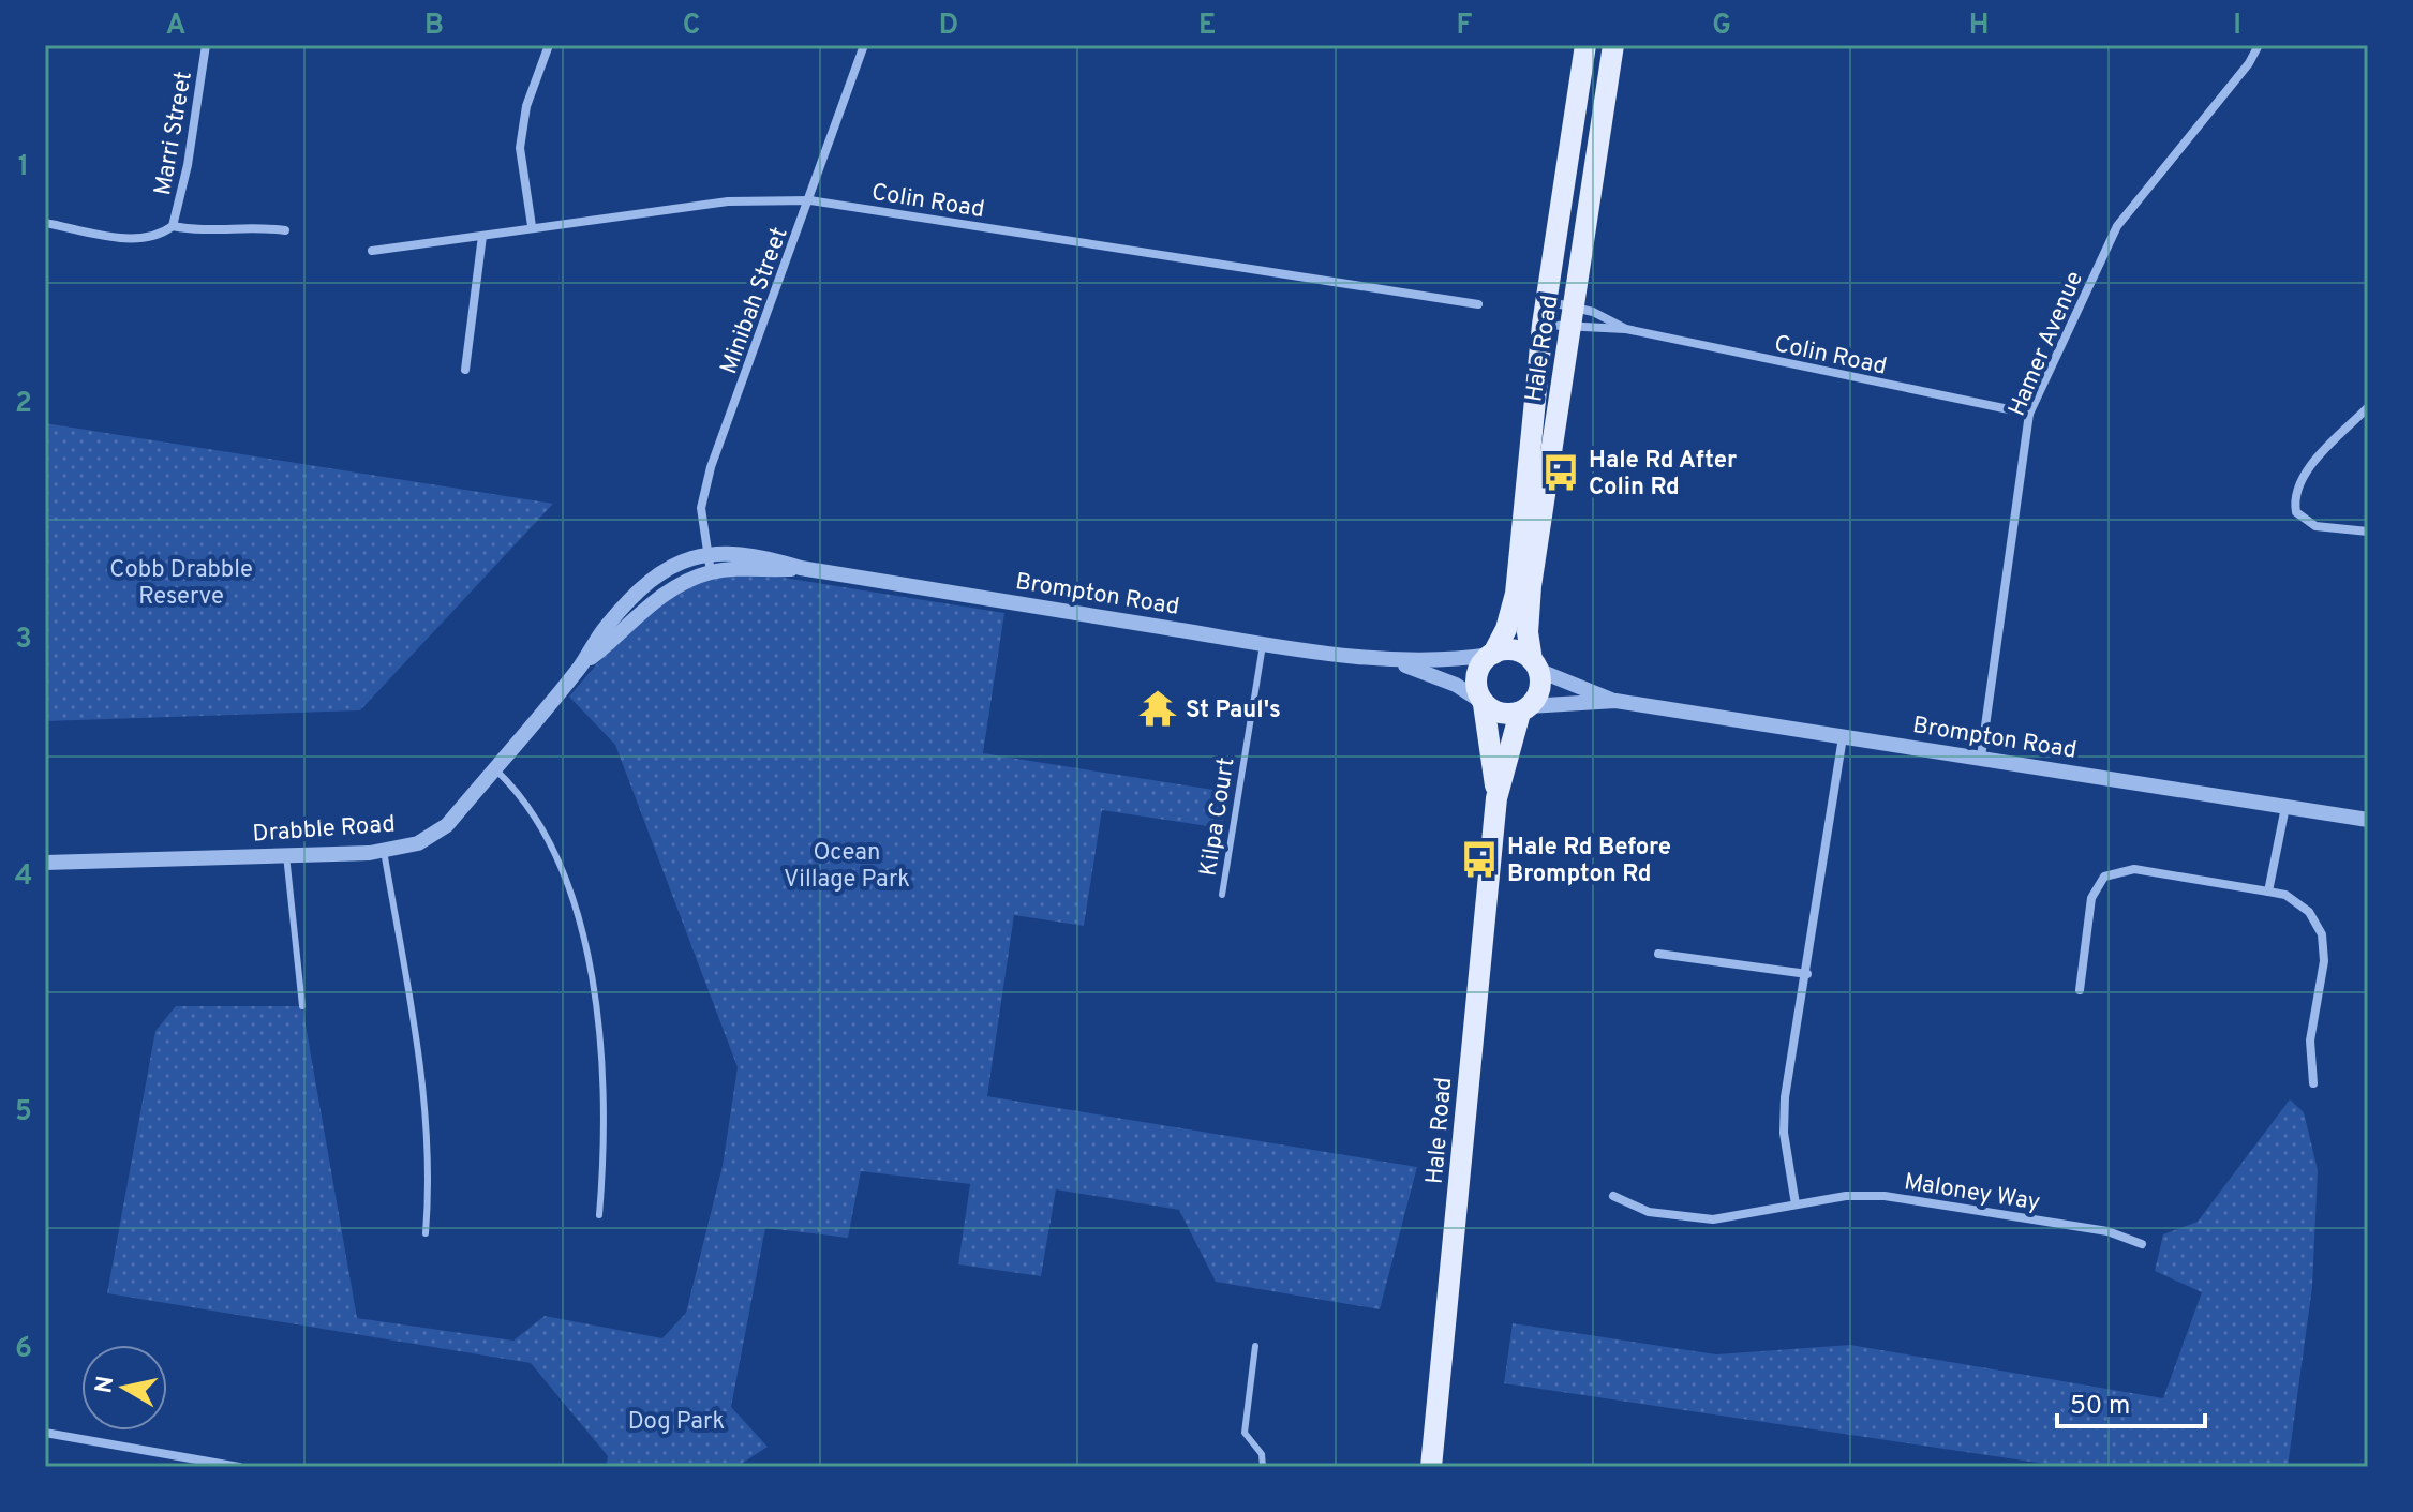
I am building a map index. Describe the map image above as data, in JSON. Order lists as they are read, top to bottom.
{
  "streets": {
    "main road": ["Hale Road"],
    "street": [
      "Marri Street",
      "Colin Road",
      "Minibah Street",
      "Hamer Avenue",
      "Brompton Road",
      "Drabble Road",
      "Maloney Way"
    ],
    "lane": ["Kilpa Court"]
  },
  "crossings": [
    ["Colin Road", "Minibah Street"],
    ["Colin Road", "Hamer Avenue"],
    ["Colin Road", "Hale Road"],
    ["Minibah Street", "Brompton Road"],
    ["Minibah Street", "Drabble Road"],
    ["Hamer Avenue", "Brompton Road"],
    ["Hale Road", "Brompton Road"],
    ["Brompton Road", "Kilpa Court"],
    ["Brompton Road", "Drabble Road"]
  ],
  "parks": ["Cobb Drabble Reserve", "Ocean Village Park", "Dog Park"],
  "places": {
    "bus stop": ["Hale Rd After Colin Rd", "Hale Rd Before Brompton Rd"],
    "temple": ["St Paul's"]
  },
  "scale_bar": "50 m",
  "north": "left",
  "grid": {
    "columns": [
      "A",
      "B",
      "C",
      "D",
      "E",
      "F",
      "G",
      "H",
      "I"
    ],
    "rows": [
      "1",
      "2",
      "3",
      "4",
      "5",
      "6"
    ]
  }
}
